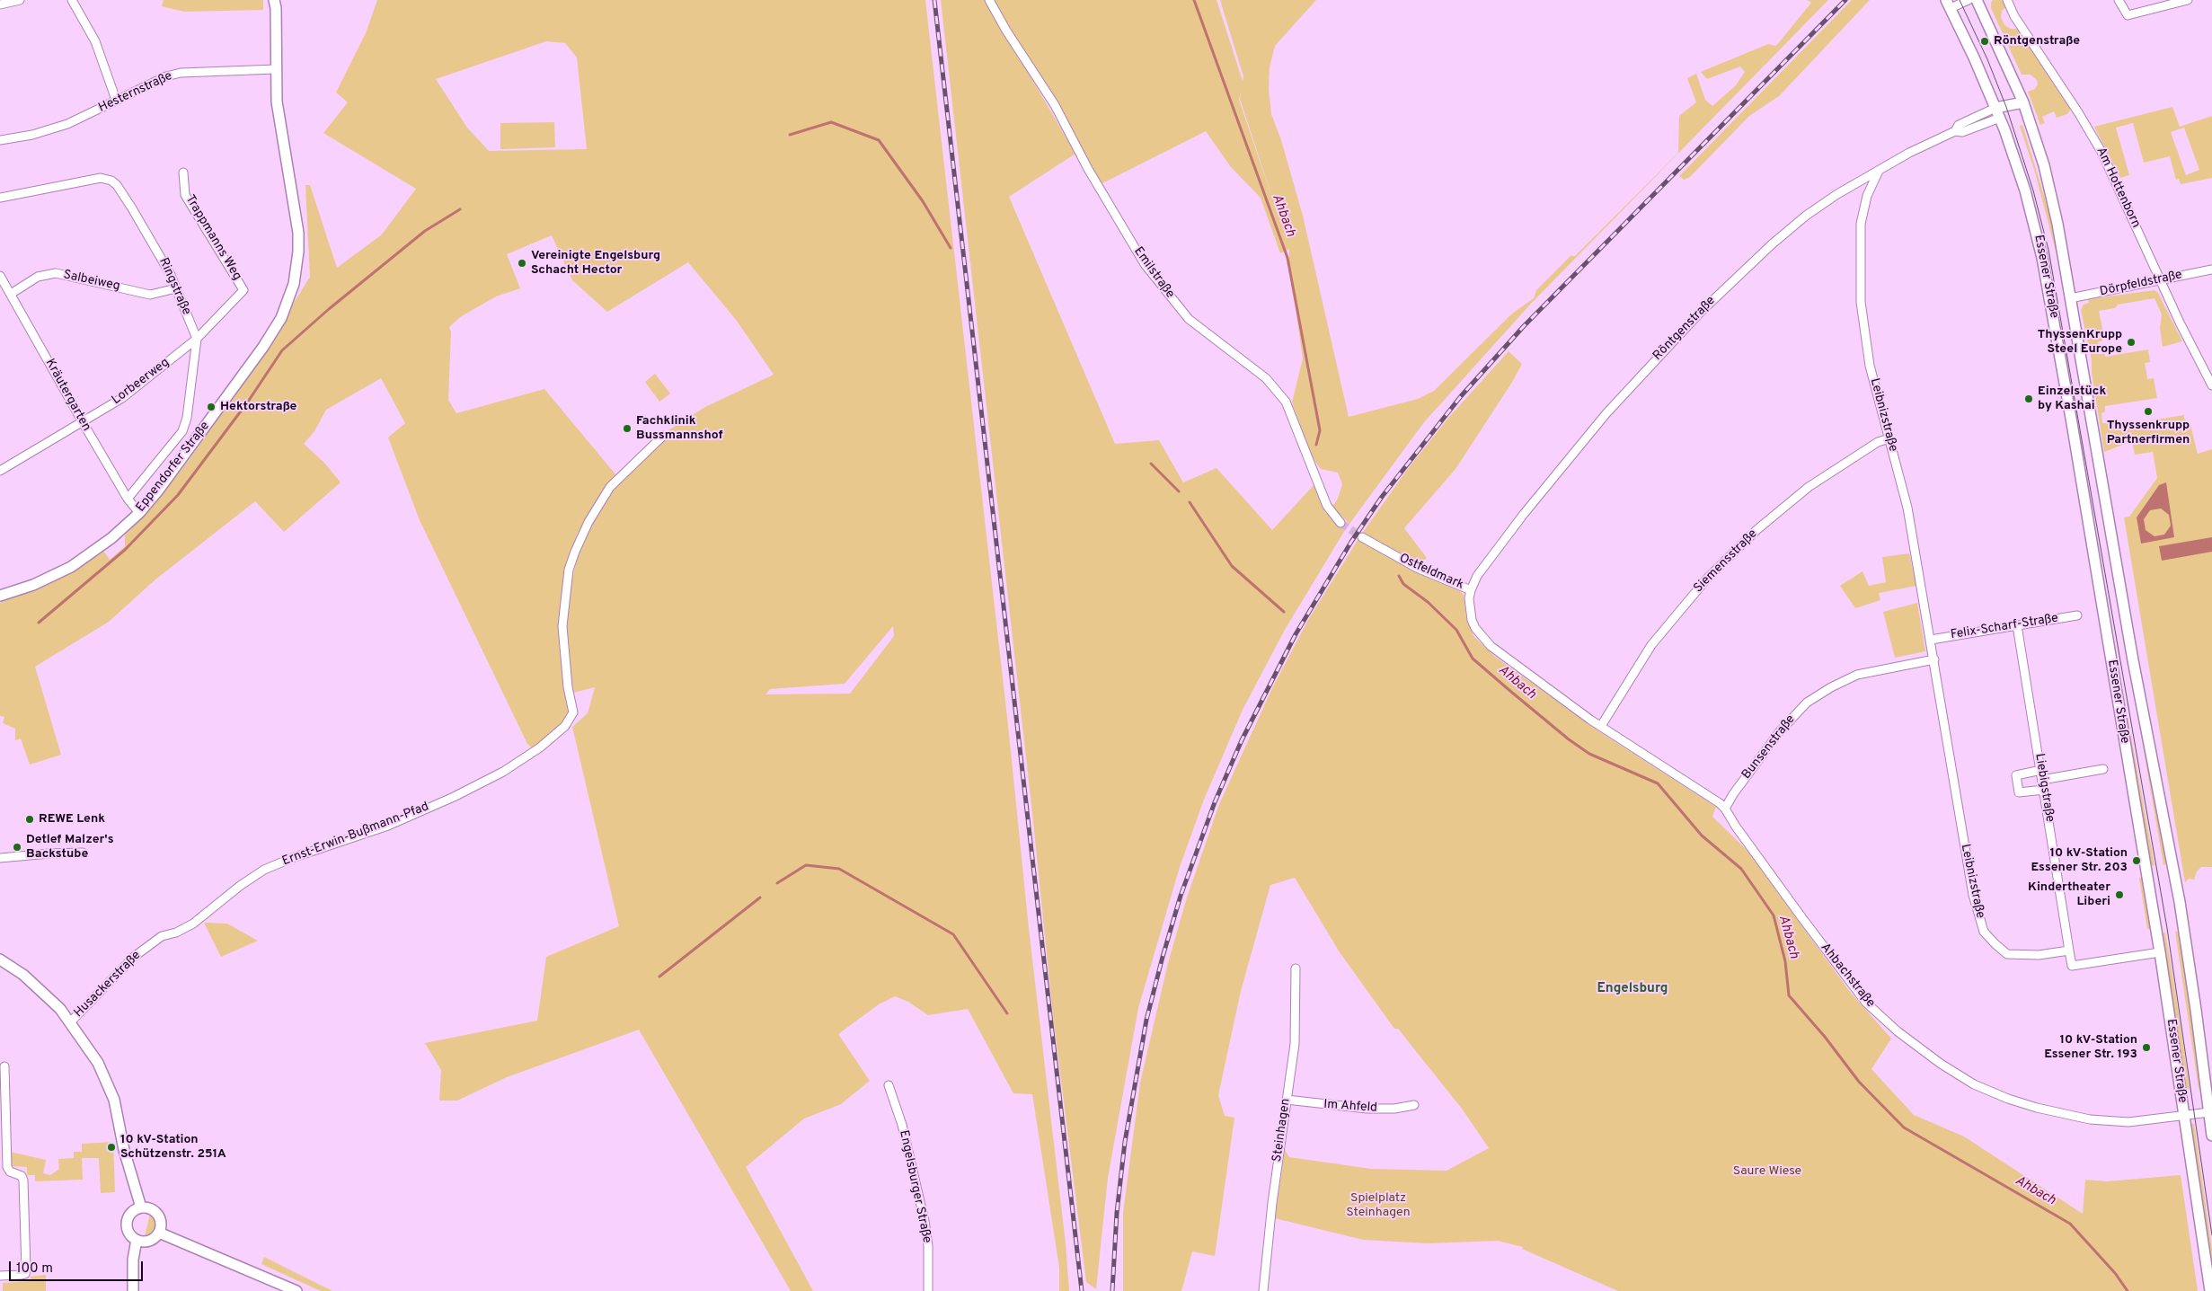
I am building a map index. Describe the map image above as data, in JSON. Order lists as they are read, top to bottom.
{
  "streets": {
    "main road": ["Essener Straße", "Eppendorfer Straße"],
    "street": [
      "Hesternstraße",
      "Am Hottenborn",
      "Trappmanns Weg",
      "Emilstraße",
      "Salbeiweg",
      "Dörpfeldstraße",
      "Ringstraße",
      "Röntgenstraße",
      "Lorbeerweg",
      "Kräutergarten",
      "Leibnizstraße",
      "Siemensstraße",
      "Ostfeldmark",
      "Felix-Scharf-Straße",
      "Bunsenstraße",
      "Liebigstraße",
      "Ernst-Erwin-Bußmann-Pfad",
      "Ahbachstraße",
      "Husackerstraße",
      "Im Ahfeld",
      "Steinhagen",
      "Engelsburger Straße"
    ]
  },
  "crossings": [
    ["Hesternstraße", "Eppendorfer Straße"],
    ["Am Hottenborn", "Dörpfeldstraße"],
    ["Trappmanns Weg", "Ringstraße"],
    ["Trappmanns Weg", "Lorbeerweg"],
    ["Essener Straße", "Dörpfeldstraße"],
    ["Essener Straße", "Röntgenstraße"],
    ["Essener Straße", "Ahbachstraße"],
    ["Salbeiweg", "Ringstraße"],
    ["Salbeiweg", "Kräutergarten"],
    ["Ringstraße", "Lorbeerweg"],
    ["Röntgenstraße", "Leibnizstraße"],
    ["Röntgenstraße", "Ostfeldmark"],
    ["Lorbeerweg", "Kräutergarten"],
    ["Kräutergarten", "Eppendorfer Straße"],
    ["Leibnizstraße", "Siemensstraße"],
    ["Leibnizstraße", "Felix-Scharf-Straße"],
    ["Leibnizstraße", "Bunsenstraße"],
    ["Leibnizstraße", "Liebigstraße"],
    ["Siemensstraße", "Ostfeldmark"],
    ["Siemensstraße", "Ahbachstraße"],
    ["Ostfeldmark", "Ahbachstraße"],
    ["Felix-Scharf-Straße", "Liebigstraße"],
    ["Bunsenstraße", "Ahbachstraße"],
    ["Ernst-Erwin-Bußmann-Pfad", "Husackerstraße"],
    ["Im Ahfeld", "Steinhagen"]
  ],
  "districts": ["Engelsburg"],
  "water": ["Ahbach"],
  "parks": ["Saure Wiese", "Spielplatz Steinhagen"],
  "places": [
    "Röntgenstraße",
    "Vereinigte Engelsburg Schacht Hector",
    "ThyssenKrupp Steel Europe",
    "Einzelstück by Kashai",
    "Hektorstraße",
    "Thyssenkrupp Partnerfirmen",
    "Fachklinik Bussmannshof",
    "REWE Lenk",
    "Detlef Malzer's Backstube",
    "10 kV-Station Essener Str. 203",
    "Kindertheater Liberi",
    "10 kV-Station Essener Str. 193",
    "10 kV-Station Schützenstr. 251A"
  ],
  "scale_bar": "100 m"
}
